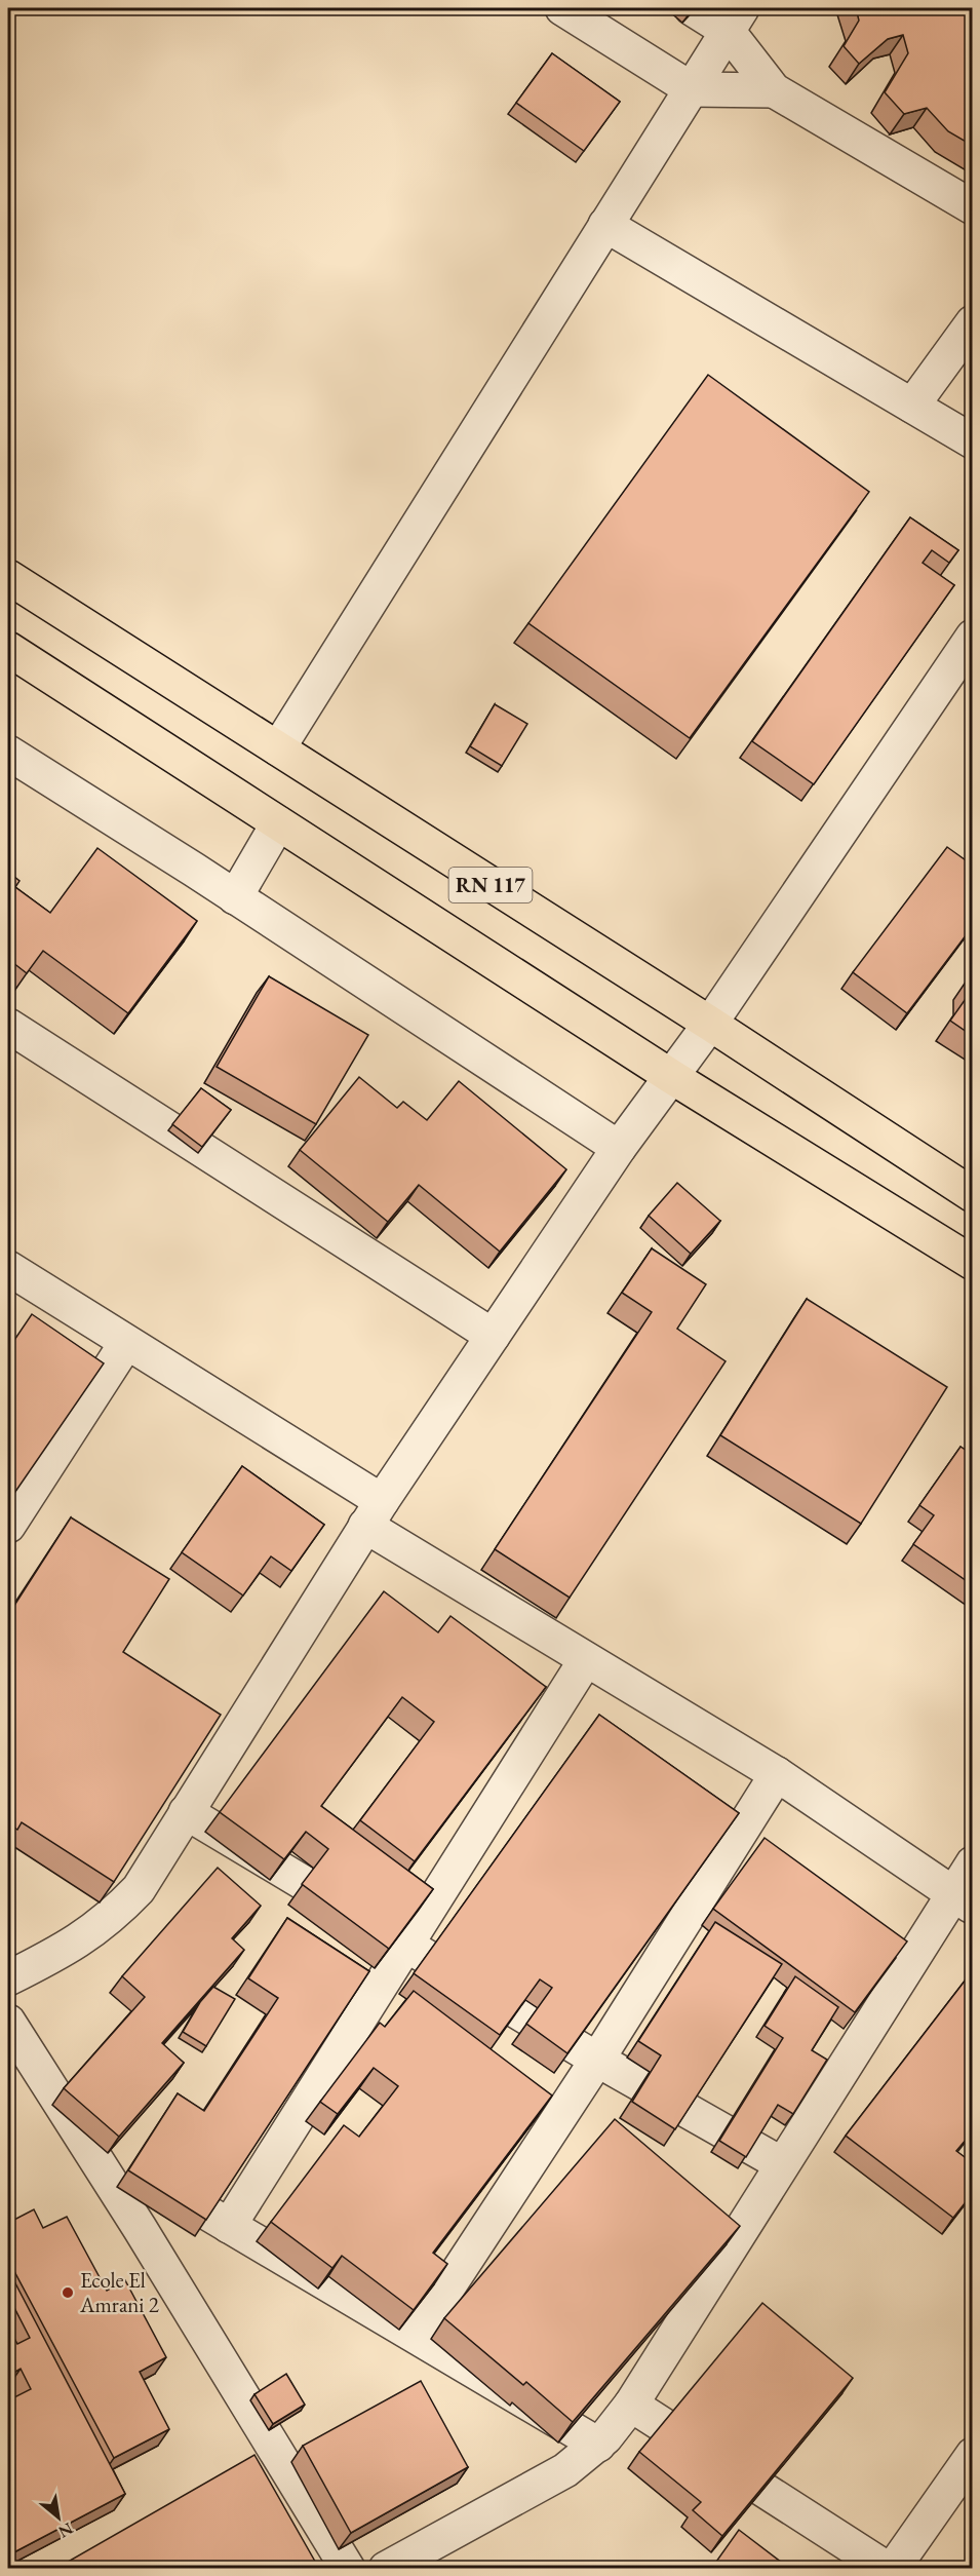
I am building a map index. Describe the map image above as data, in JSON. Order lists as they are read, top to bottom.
{
  "streets": {
    "main road": ["RN 117"]
  },
  "places": ["Ecole El Amrani 2"],
  "north": "bottom right"
}
